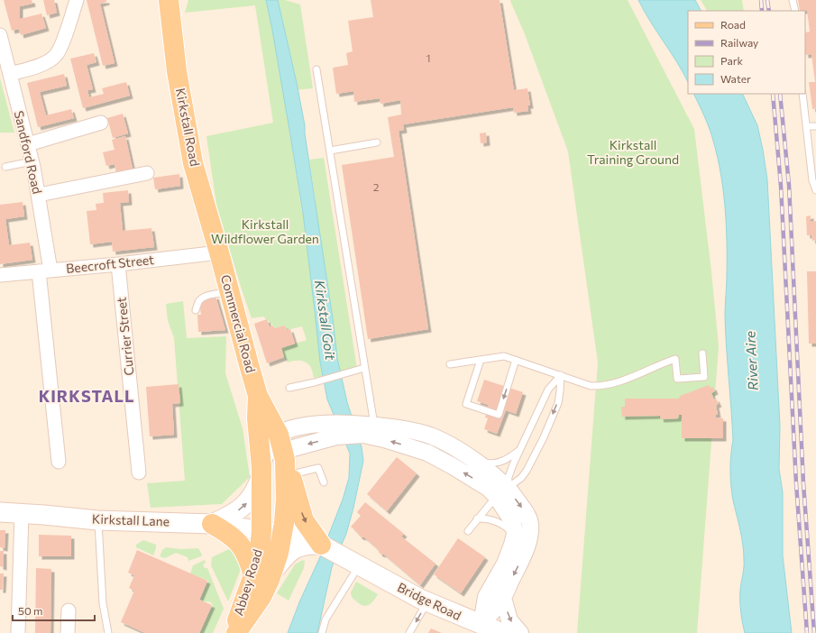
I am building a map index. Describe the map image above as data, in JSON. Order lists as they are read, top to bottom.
{
  "streets": {
    "main road": [
      "Kirkstall Road",
      "Commercial Road",
      "Kirkstall Lane",
      "Abbey Road",
      "Bridge Road"
    ],
    "street": ["Sandford Road", "Beecroft Street", "Currier Street"]
  },
  "crossings": [
    ["Kirkstall Road", "Beecroft Street"],
    ["Kirkstall Road", "Commercial Road"],
    ["Sandford Road", "Beecroft Street"],
    ["Beecroft Street", "Commercial Road"],
    ["Beecroft Street", "Currier Street"],
    ["Commercial Road", "Kirkstall Lane"],
    ["Commercial Road", "Abbey Road"],
    ["Commercial Road", "Bridge Road"],
    ["Kirkstall Lane", "Abbey Road"],
    ["Kirkstall Lane", "Bridge Road"],
    ["Abbey Road", "Bridge Road"]
  ],
  "districts": ["KIRKSTALL"],
  "water": ["Kirkstall Goit", "River Aire"],
  "parks": ["Kirkstall Training Ground", "Kirkstall Wildflower Garden"],
  "house_numbers": ["1", "2"],
  "legend": [
    "Road",
    "Railway",
    "Park",
    "Water"
  ],
  "scale_bar": "50 m"
}
